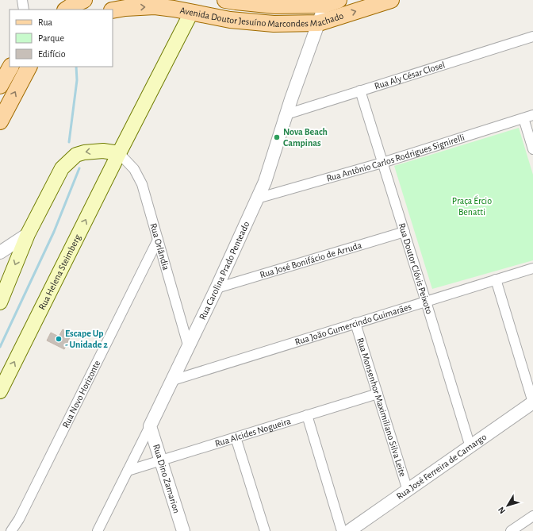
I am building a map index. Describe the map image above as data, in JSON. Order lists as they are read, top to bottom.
{
  "streets": {
    "main road": ["Avenida Doutor Jesuíno Marcondes Machado", "Rua Helena Steimberg"],
    "street": [
      "Rua Aly César Closel",
      "Rua Antônio Carlos Rodrigues Signirelli",
      "Rua Orlândia",
      "Rua José Bonifácio de Arruda",
      "Rua Doutor Clóvis Peixoto",
      "Rua Carolina Prado Penteado",
      "Rua João Gumercindo Guimarães",
      "Rua Novo Horizonte",
      "Rua Monsenhor Maximiliano Silva Leite",
      "Rua Alcides Nogueira",
      "Rua José Ferreira de Camargo",
      "Rua Dino Zamarion"
    ]
  },
  "crossings": [
    ["Avenida Doutor Jesuíno Marcondes Machado", "Rua Carolina Prado Penteado"],
    ["Avenida Doutor Jesuíno Marcondes Machado", "Rua Helena Steimberg"],
    ["Rua Aly César Closel", "Rua Doutor Clóvis Peixoto"],
    ["Rua Aly César Closel", "Rua Carolina Prado Penteado"],
    ["Rua Antônio Carlos Rodrigues Signirelli", "Rua Doutor Clóvis Peixoto"],
    ["Rua Antônio Carlos Rodrigues Signirelli", "Rua Carolina Prado Penteado"],
    ["Rua Orlândia", "Rua Carolina Prado Penteado"],
    ["Rua Orlândia", "Rua Helena Steimberg"],
    ["Rua Orlândia", "Rua Novo Horizonte"],
    ["Rua José Bonifácio de Arruda", "Rua Doutor Clóvis Peixoto"],
    ["Rua José Bonifácio de Arruda", "Rua Carolina Prado Penteado"],
    ["Rua Doutor Clóvis Peixoto", "Rua João Gumercindo Guimarães"],
    ["Rua Doutor Clóvis Peixoto", "Rua José Ferreira de Camargo"],
    ["Rua Carolina Prado Penteado", "Rua João Gumercindo Guimarães"],
    ["Rua Carolina Prado Penteado", "Rua Alcides Nogueira"],
    ["Rua Carolina Prado Penteado", "Rua Dino Zamarion"],
    ["Rua João Gumercindo Guimarães", "Rua Monsenhor Maximiliano Silva Leite"],
    ["Rua Monsenhor Maximiliano Silva Leite", "Rua Alcides Nogueira"],
    ["Rua Monsenhor Maximiliano Silva Leite", "Rua José Ferreira de Camargo"],
    ["Rua Alcides Nogueira", "Rua Dino Zamarion"]
  ],
  "one_way": ["Avenida Doutor Jesuíno Marcondes Machado"],
  "parks": ["Praça Ércio Benatti"],
  "places": ["Nova Beach Campinas", "Escape Up - Unidade 2"],
  "legend": ["Rua", "Parque", "Edifício"],
  "north": "bottom left"
}
